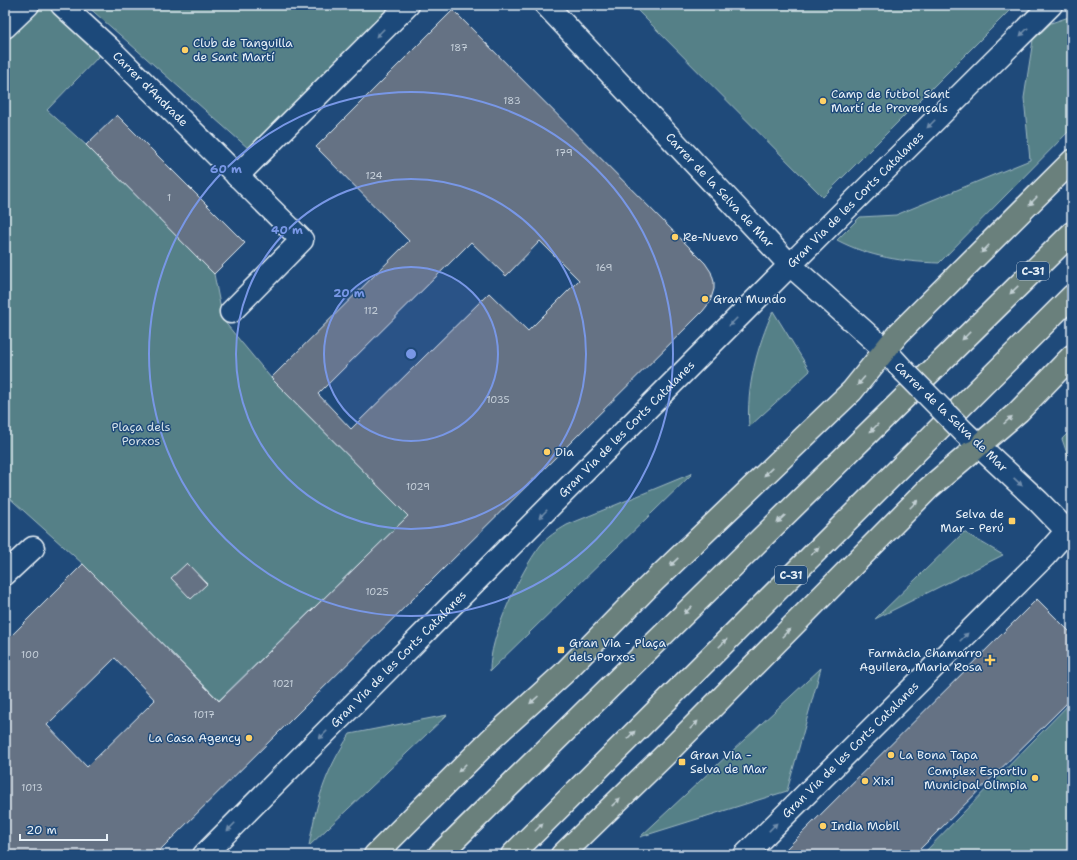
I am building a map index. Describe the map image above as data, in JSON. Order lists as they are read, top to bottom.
{
  "streets": {
    "main road": ["C-31"],
    "street": ["Carrer d'Andrade", "Carrer de la Selva de Mar", "Gran Via de les Corts Catalanes"]
  },
  "crossings": [
    ["Carrer de la Selva de Mar", "Gran Via de les Corts Catalanes"]
  ],
  "parks": ["Plaça dels Porxos"],
  "places": {
    "other": [
      "Club de Tanguilla de Sant Martí",
      "Camp de futbol Sant Martí de Provençals",
      "Re-Nuevo",
      "Gran Mundo",
      "Dia",
      "La Casa Agency",
      "La Bona Tapa",
      "Complex Esportiu Municipal Olimpia",
      "Xixi",
      "India Mobil"
    ],
    "transit": ["Selva de Mar - Perú", "Gran Via - Plaça dels Porxos", "Gran Via - Selva de Mar"],
    "health": ["Farmàcia Chamarro Aguilera, Maria Rosa"]
  },
  "house_numbers": [
    "187",
    "183",
    "179",
    "124",
    "1",
    "169",
    "112",
    "1035",
    "1029",
    "1025",
    "100",
    "1021",
    "1017",
    "1013"
  ],
  "scale_bar": "20 m",
  "rings": ["60 m", "40 m", "20 m"]
}
